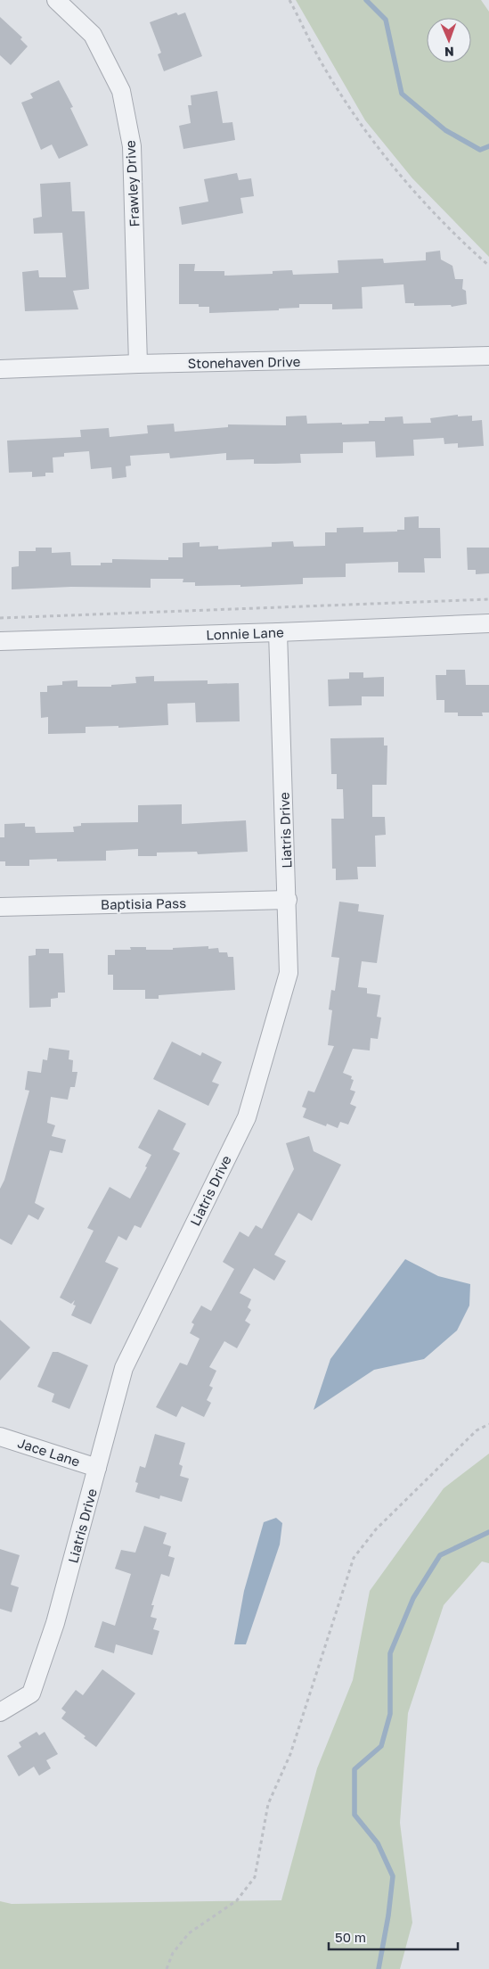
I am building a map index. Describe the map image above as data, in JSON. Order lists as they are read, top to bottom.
{
  "streets": {
    "street": [
      "Frawley Drive",
      "Stonehaven Drive",
      "Lonnie Lane",
      "Liatris Drive",
      "Baptisia Pass",
      "Jace Lane"
    ]
  },
  "crossings": [
    ["Frawley Drive", "Stonehaven Drive"],
    ["Lonnie Lane", "Liatris Drive"],
    ["Liatris Drive", "Baptisia Pass"],
    ["Liatris Drive", "Jace Lane"]
  ],
  "scale_bar": "50 m",
  "north": "bottom"
}
